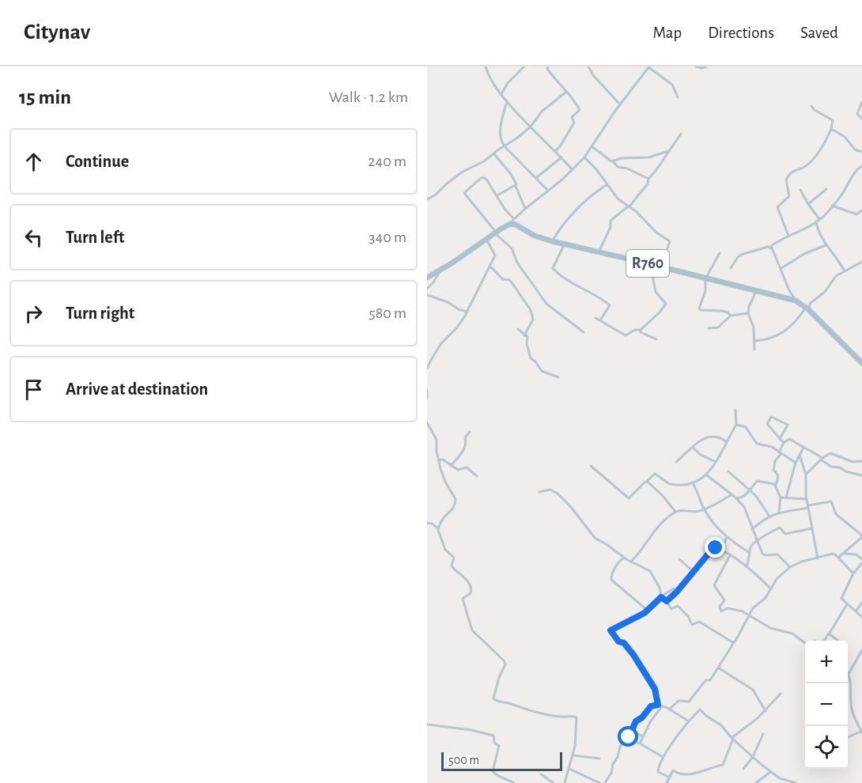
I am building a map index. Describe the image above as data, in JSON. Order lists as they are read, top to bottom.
{
  "streets": {
    "main road": ["R760"]
  },
  "scale_bar": "500 m",
  "page": {
    "header": "Citynav",
    "nav": ["Map", "Directions", "Saved"],
    "heading": ["15 min", "Walk · 1.2 km"],
    "list": [
      ["Continue", "240 m"],
      ["Turn left", "340 m"],
      ["Turn right", "580 m"],
      "Arrive at destination"
    ],
    "map_buttons": ["+", "−"],
    "scale": "500 m"
  }
}
